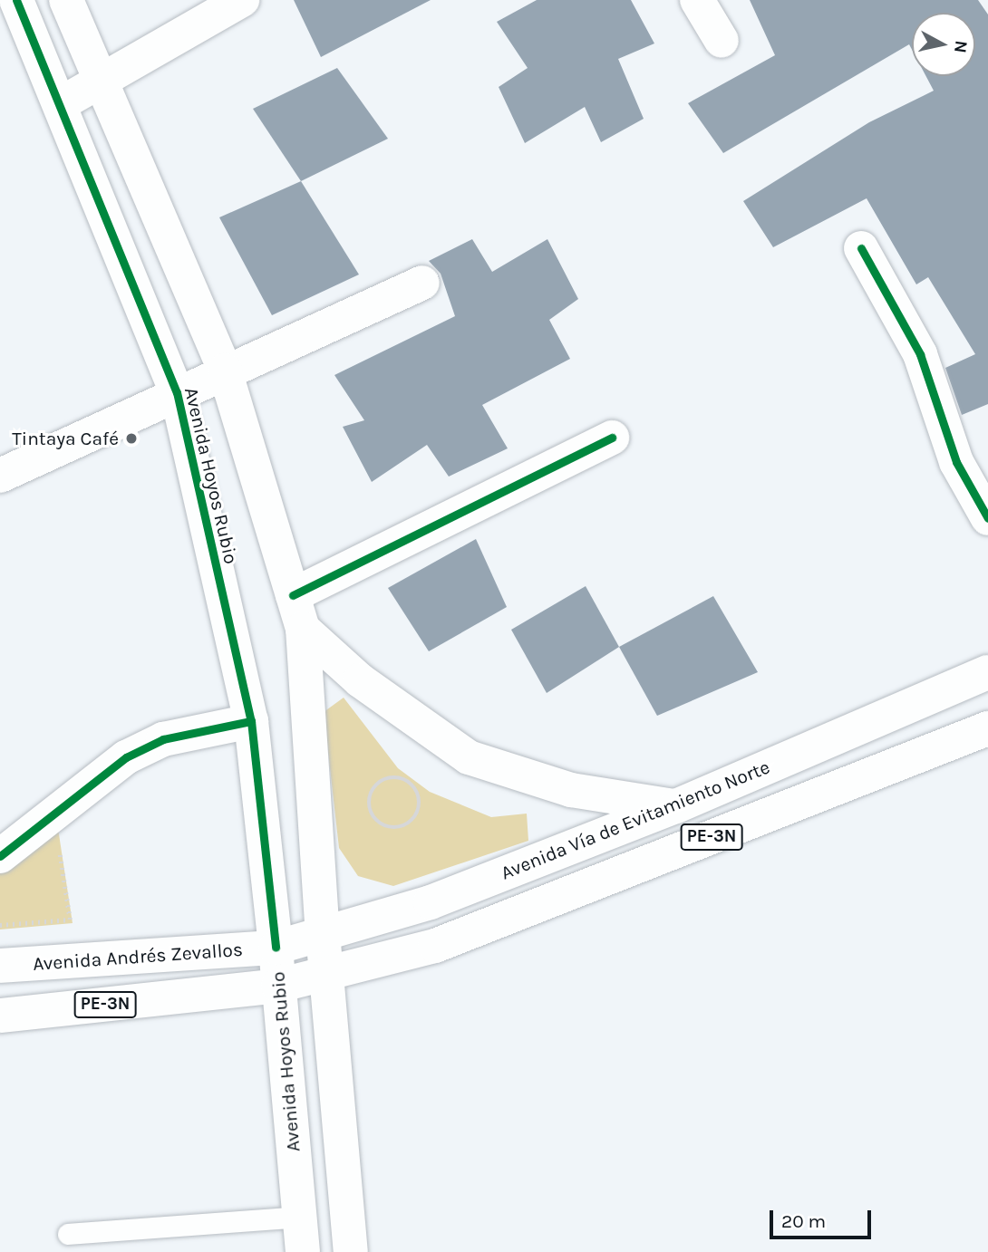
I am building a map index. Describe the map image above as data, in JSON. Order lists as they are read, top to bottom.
{
  "streets": {
    "main road": [
      "Avenida Hoyos Rubio",
      "Avenida Vía de Evitamiento Norte",
      "PE-3N",
      "Avenida Andrés Zevallos"
    ]
  },
  "crossings": [
    ["Avenida Hoyos Rubio", "Avenida Vía de Evitamiento Norte"],
    ["Avenida Hoyos Rubio", "PE-3N"],
    ["Avenida Hoyos Rubio", "Avenida Andrés Zevallos"],
    ["Avenida Vía de Evitamiento Norte", "Avenida Andrés Zevallos"]
  ],
  "places": ["Tintaya Café"],
  "scale_bar": "20 m",
  "north": "right"
}
